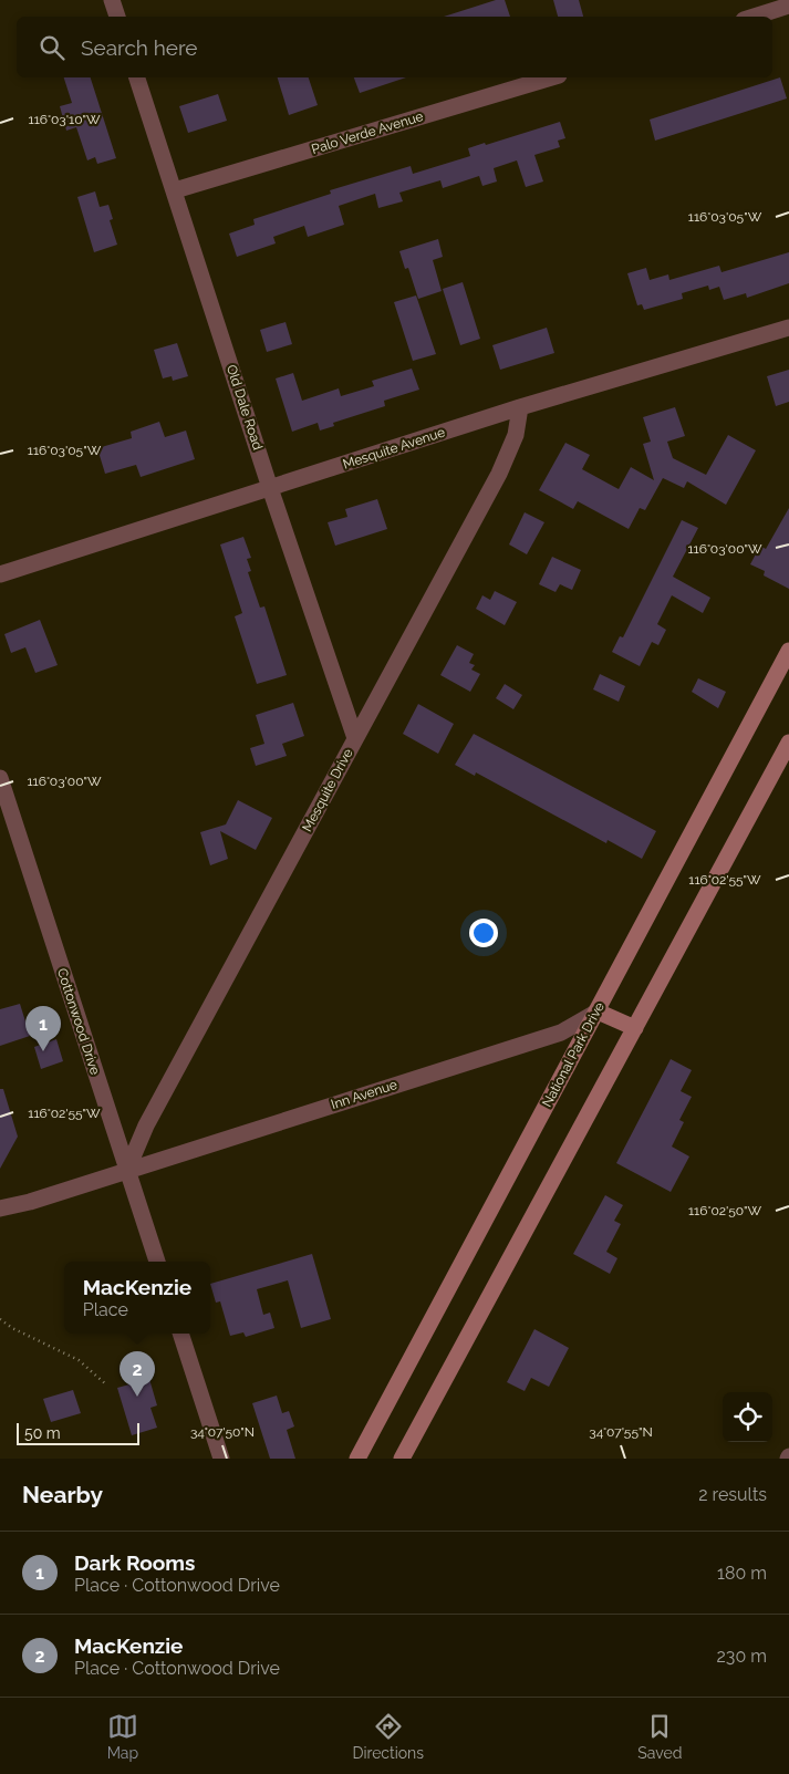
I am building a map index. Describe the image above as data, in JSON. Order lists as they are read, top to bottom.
{
  "streets": {
    "street": [
      "Palo Verde Avenue",
      "Old Dale Road",
      "Mesquite Avenue",
      "Mesquite Drive",
      "Cottonwood Drive",
      "National Park Drive",
      "Inn Avenue"
    ]
  },
  "crossings": [
    ["Palo Verde Avenue", "Old Dale Road"],
    ["Old Dale Road", "Mesquite Avenue"],
    ["Old Dale Road", "Mesquite Drive"],
    ["Mesquite Avenue", "Mesquite Drive"],
    ["Mesquite Drive", "Cottonwood Drive"],
    ["Mesquite Drive", "Inn Avenue"],
    ["Cottonwood Drive", "Inn Avenue"],
    ["National Park Drive", "Inn Avenue"]
  ],
  "scale_bar": "50 m",
  "page": {
    "search": "Search here",
    "pins": ["1", "2"],
    "popup": ["MacKenzie", "Place"],
    "scale": "50 m",
    "heading": ["Nearby", "2 results"],
    "list": [
      {
        "mark": "1",
        "name": "Dark Rooms",
        "note": "Place · Cottonwood Drive",
        "value": "180 m"
      },
      {
        "mark": "2",
        "name": "MacKenzie",
        "note": "Place · Cottonwood Drive",
        "value": "230 m"
      }
    ],
    "nav": ["Map", "Directions", "Saved"]
  },
  "coordinates": [
    "116°03'10\"W",
    "116°03'05\"W",
    "116°03'00\"W",
    "116°02'55\"W",
    "116°02'50\"W",
    "34°07'50\"N",
    "34°07'55\"N"
  ]
}
